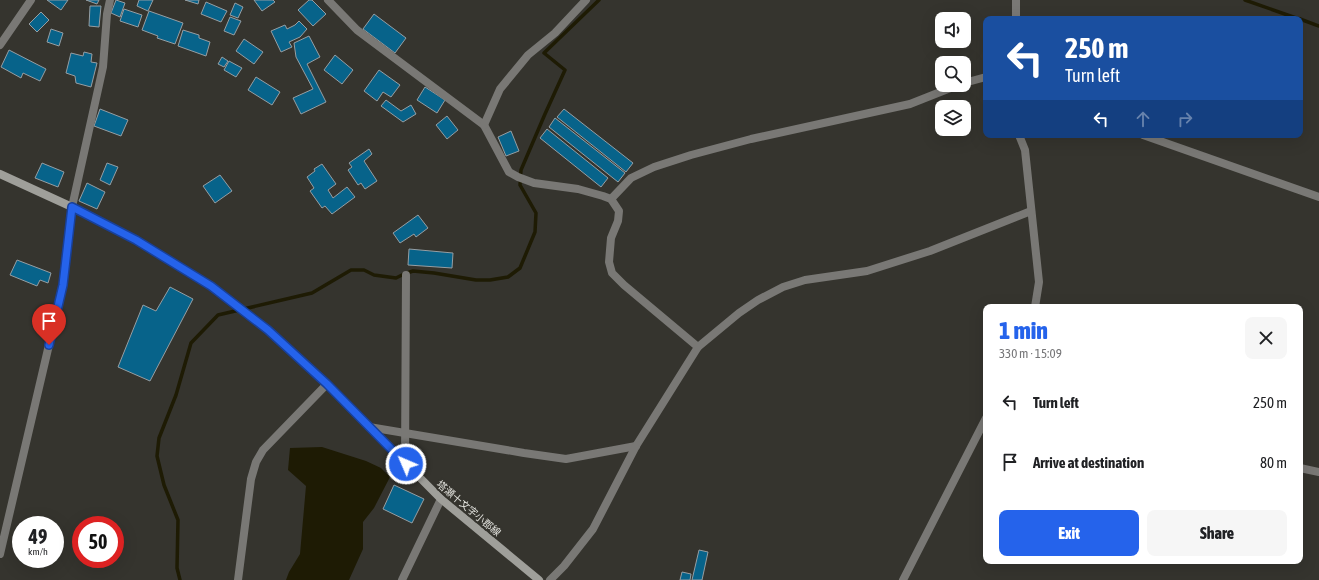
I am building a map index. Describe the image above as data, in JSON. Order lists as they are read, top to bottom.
{
  "streets": {
    "main road": ["塔瀬十文字小郡線"]
  },
  "page": {
    "turn": ["250 m", "Turn left"],
    "heading": ["1 min", "330 m · 15:09"],
    "list": [
      {
        "name": "Turn left",
        "value": "250 m"
      },
      {
        "name": "Arrive at destination",
        "value": "80 m"
      }
    ],
    "buttons": ["Exit", "Share"],
    "speed": "49 km/h",
    "limit": "50"
  }
}
